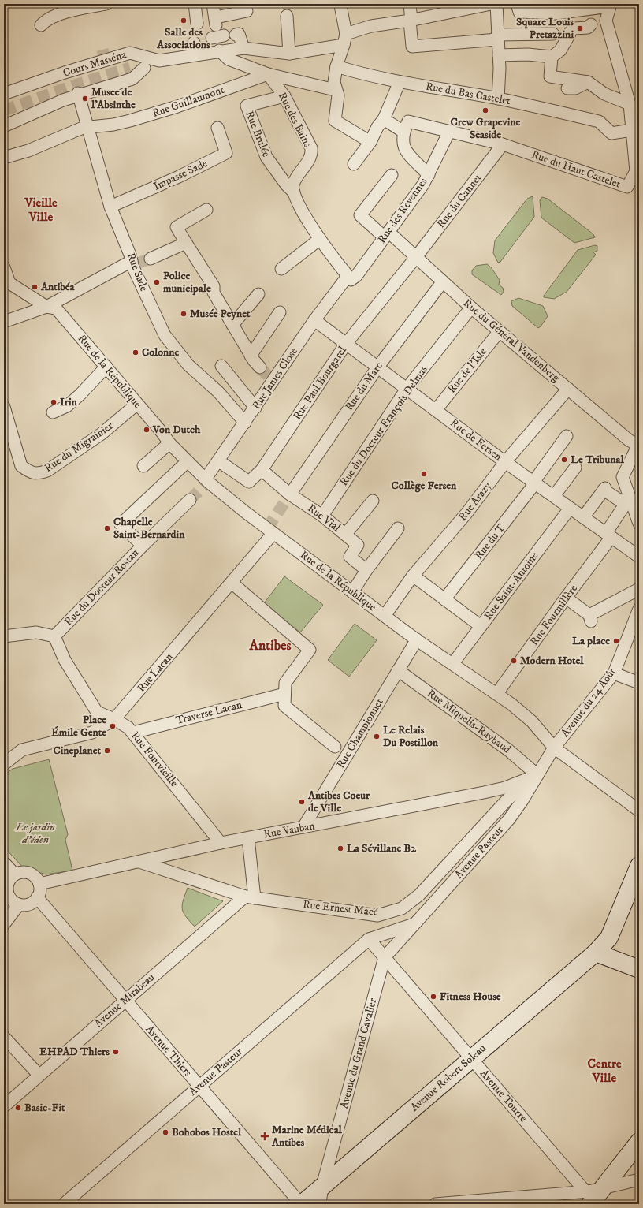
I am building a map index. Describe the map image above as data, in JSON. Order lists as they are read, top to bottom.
{
  "streets": {
    "street": [
      "Cours Masséna",
      "Rue du Bas Castelet",
      "Rue Guillaumont",
      "Rue des Bains",
      "Rue Brulée",
      "Rue du Haut Castelet",
      "Impasse Sade",
      "Rue du Cannet",
      "Rue des Revennes",
      "Rue Sade",
      "Rue du Général Vandenberg",
      "Rue de l'Isle",
      "Rue de la République",
      "Rue James Close",
      "Rue Paul Bourgarel",
      "Rue du Marc",
      "Rue du Docteur François Delmas",
      "Rue de Fersen",
      "Rue du Migrainier",
      "Rue Arazy",
      "Rue Vial",
      "Rue du T",
      "Rue Saint-Antoine",
      "Rue du Docteur Rostan",
      "Rue Fourmillère",
      "Rue Lacan",
      "Avenue du 24 Août",
      "Traverse Lacan",
      "Rue Miquelis-Raybaud",
      "Rue Championnet",
      "Rue Fontvieille",
      "Rue Vauban",
      "Avenue Pasteur",
      "Rue Ernest Macé",
      "Avenue Mirabeau",
      "Avenue Thiers",
      "Avenue du Grand Cavalier",
      "Avenue Robert Soleau",
      "Avenue Tourre"
    ]
  },
  "crossings": [
    ["Rue du Bas Castelet", "Rue du Haut Castelet"],
    ["Rue Guillaumont", "Rue des Bains"],
    ["Rue Guillaumont", "Rue Sade"],
    ["Rue des Bains", "Rue Brulée"],
    ["Rue du Haut Castelet", "Rue du Cannet"],
    ["Rue du Haut Castelet", "Rue des Revennes"],
    ["Impasse Sade", "Rue Sade"],
    ["Rue du Cannet", "Rue du Général Vandenberg"],
    ["Rue du Cannet", "Rue Paul Bourgarel"],
    ["Rue des Revennes", "Rue du Général Vandenberg"],
    ["Rue des Revennes", "Rue James Close"],
    ["Rue Sade", "Rue James Close"],
    ["Rue du Général Vandenberg", "Rue de l'Isle"],
    ["Rue du Général Vandenberg", "Rue Paul Bourgarel"],
    ["Rue du Général Vandenberg", "Rue du Marc"],
    ["Rue du Général Vandenberg", "Rue du Docteur François Delmas"],
    ["Rue du Général Vandenberg", "Rue Arazy"],
    ["Rue de l'Isle", "Rue de Fersen"],
    ["Rue de la République", "Rue James Close"],
    ["Rue de la République", "Rue du Migrainier"],
    ["Rue de la République", "Rue Arazy"],
    ["Rue de la République", "Rue Saint-Antoine"],
    ["Rue de la République", "Rue Fourmillère"],
    ["Rue de la République", "Rue Lacan"],
    ["Rue de la République", "Avenue du 24 Août"],
    ["Rue de la République", "Rue Championnet"],
    ["Rue James Close", "Rue Paul Bourgarel"],
    ["Rue James Close", "Rue de Fersen"],
    ["Rue Paul Bourgarel", "Rue de Fersen"],
    ["Rue Paul Bourgarel", "Rue Vial"],
    ["Rue du Marc", "Rue de Fersen"],
    ["Rue du Marc", "Rue Vial"],
    ["Rue du Docteur François Delmas", "Rue de Fersen"],
    ["Rue du Docteur François Delmas", "Rue Vial"],
    ["Rue de Fersen", "Rue Arazy"],
    ["Rue de Fersen", "Rue du T"],
    ["Rue de Fersen", "Rue Saint-Antoine"],
    ["Rue de Fersen", "Rue Fourmillère"],
    ["Rue du Docteur Rostan", "Rue Fontvieille"],
    ["Rue Lacan", "Rue Fontvieille"],
    ["Avenue du 24 Août", "Rue Miquelis-Raybaud"],
    ["Avenue du 24 Août", "Rue Vauban"],
    ["Avenue du 24 Août", "Avenue Pasteur"],
    ["Avenue du 24 Août", "Rue Ernest Macé"],
    ["Traverse Lacan", "Rue Fontvieille"],
    ["Rue Miquelis-Raybaud", "Rue Championnet"],
    ["Rue Miquelis-Raybaud", "Rue Vauban"],
    ["Rue Miquelis-Raybaud", "Avenue Pasteur"],
    ["Rue Miquelis-Raybaud", "Rue Ernest Macé"],
    ["Rue Championnet", "Rue Vauban"],
    ["Rue Fontvieille", "Rue Vauban"],
    ["Rue Vauban", "Avenue Pasteur"],
    ["Rue Vauban", "Rue Ernest Macé"],
    ["Rue Vauban", "Avenue Thiers"],
    ["Avenue Pasteur", "Rue Ernest Macé"],
    ["Avenue Pasteur", "Avenue Thiers"],
    ["Avenue Pasteur", "Avenue du Grand Cavalier"],
    ["Avenue Pasteur", "Avenue Tourre"],
    ["Rue Ernest Macé", "Avenue Mirabeau"],
    ["Avenue Mirabeau", "Avenue Thiers"],
    ["Avenue Thiers", "Avenue Robert Soleau"],
    ["Avenue du Grand Cavalier", "Avenue Robert Soleau"],
    ["Avenue du Grand Cavalier", "Avenue Tourre"],
    ["Avenue Robert Soleau", "Avenue Tourre"]
  ],
  "districts": ["Vieille Ville", "Antibes", "Centre Ville"],
  "parks": ["Le jardin d'éden"],
  "places": {
    "other": [
      "Salle des Associations",
      "Square Louis Pretazzini",
      "Musee de l'Absinthe",
      "Crew Grapevine Seaside",
      "Police municipale",
      "Antibéa",
      "Musée Peynet",
      "Colonne",
      "Irin",
      "Von Dutch",
      "Le Tribunal",
      "Collège Fersen",
      "Chapelle Saint-Bernardin",
      "La place",
      "Modern Hotel",
      "Place Émile Gente",
      "Le Relais Du Postillon",
      "Cineplanet",
      "Antibes Coeur de Ville",
      "La Sévillane B2",
      "Fitness House",
      "EHPAD Thiers",
      "Basic-Fit",
      "Bohobos Hostel"
    ],
    "health": ["Marine Médical Antibes"]
  }
}
